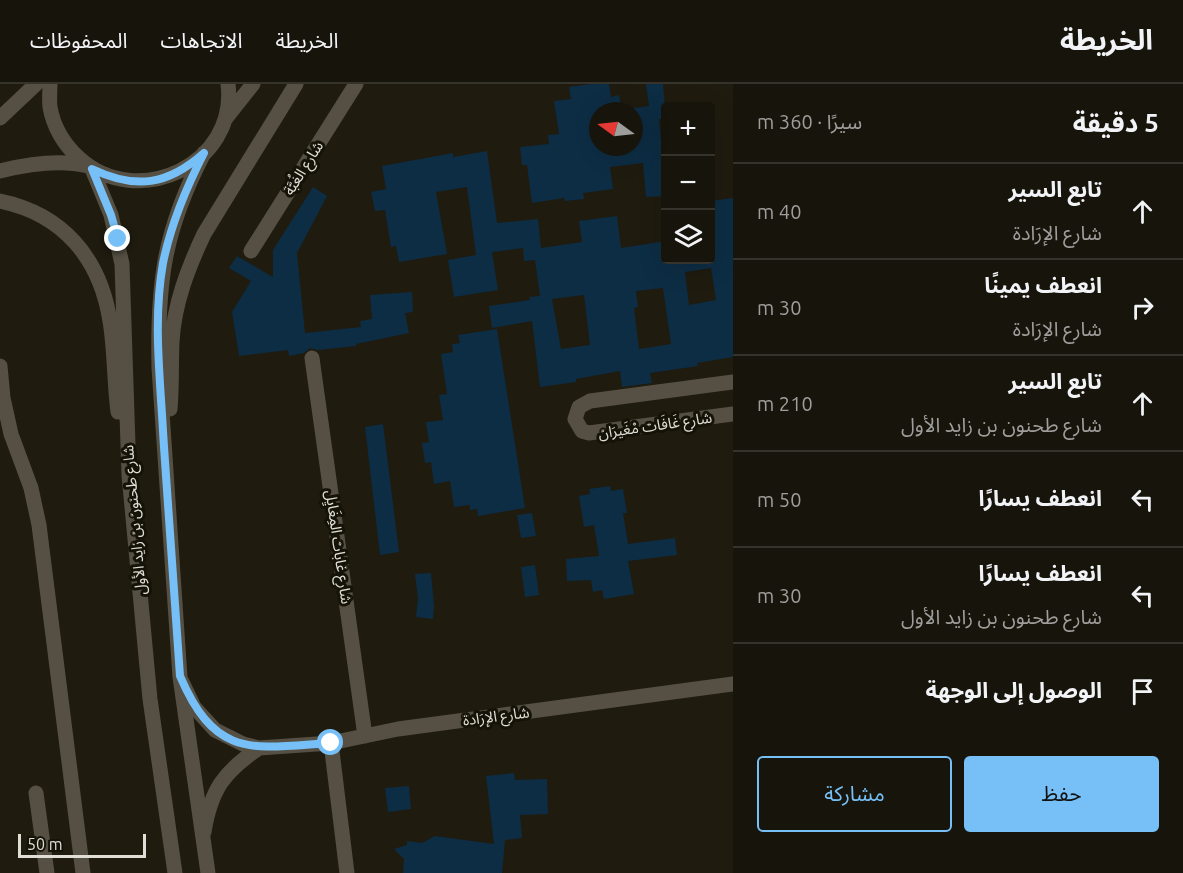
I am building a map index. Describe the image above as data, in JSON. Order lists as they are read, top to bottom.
{
  "streets": {
    "street": [
      "شارع الغُبَّة",
      "شارع غَافَات مْغَيرَان",
      "شارع طحنون بن زايد الأول",
      "شارع غابات المِغَايِل",
      "شارع الإرَادة"
    ]
  },
  "crossings": [
    ["شارع غابات المِغَايِل", "شارع الإرَادة"]
  ],
  "scale_bar": "50 m",
  "north": "left",
  "page": {
    "header": "الخريطة",
    "nav": ["الخريطة", "الاتجاهات", "المحفوظات"],
    "heading": ["5 دقيقة", "سيرًا · 360 m"],
    "map_buttons": ["+", "−"],
    "list": [
      ["تابع السير", "شارع الإرَادة", "40 m"],
      ["انعطف يمينًا", "شارع الإرَادة", "30 m"],
      ["تابع السير", "شارع طحنون بن زايد الأول", "210 m"],
      ["انعطف يسارًا", "50 m"],
      ["انعطف يسارًا", "شارع طحنون بن زايد الأول", "30 m"],
      "الوصول إلى الوجهة"
    ],
    "buttons": ["حفظ", "مشاركة"],
    "scale": "50 m"
  }
}
